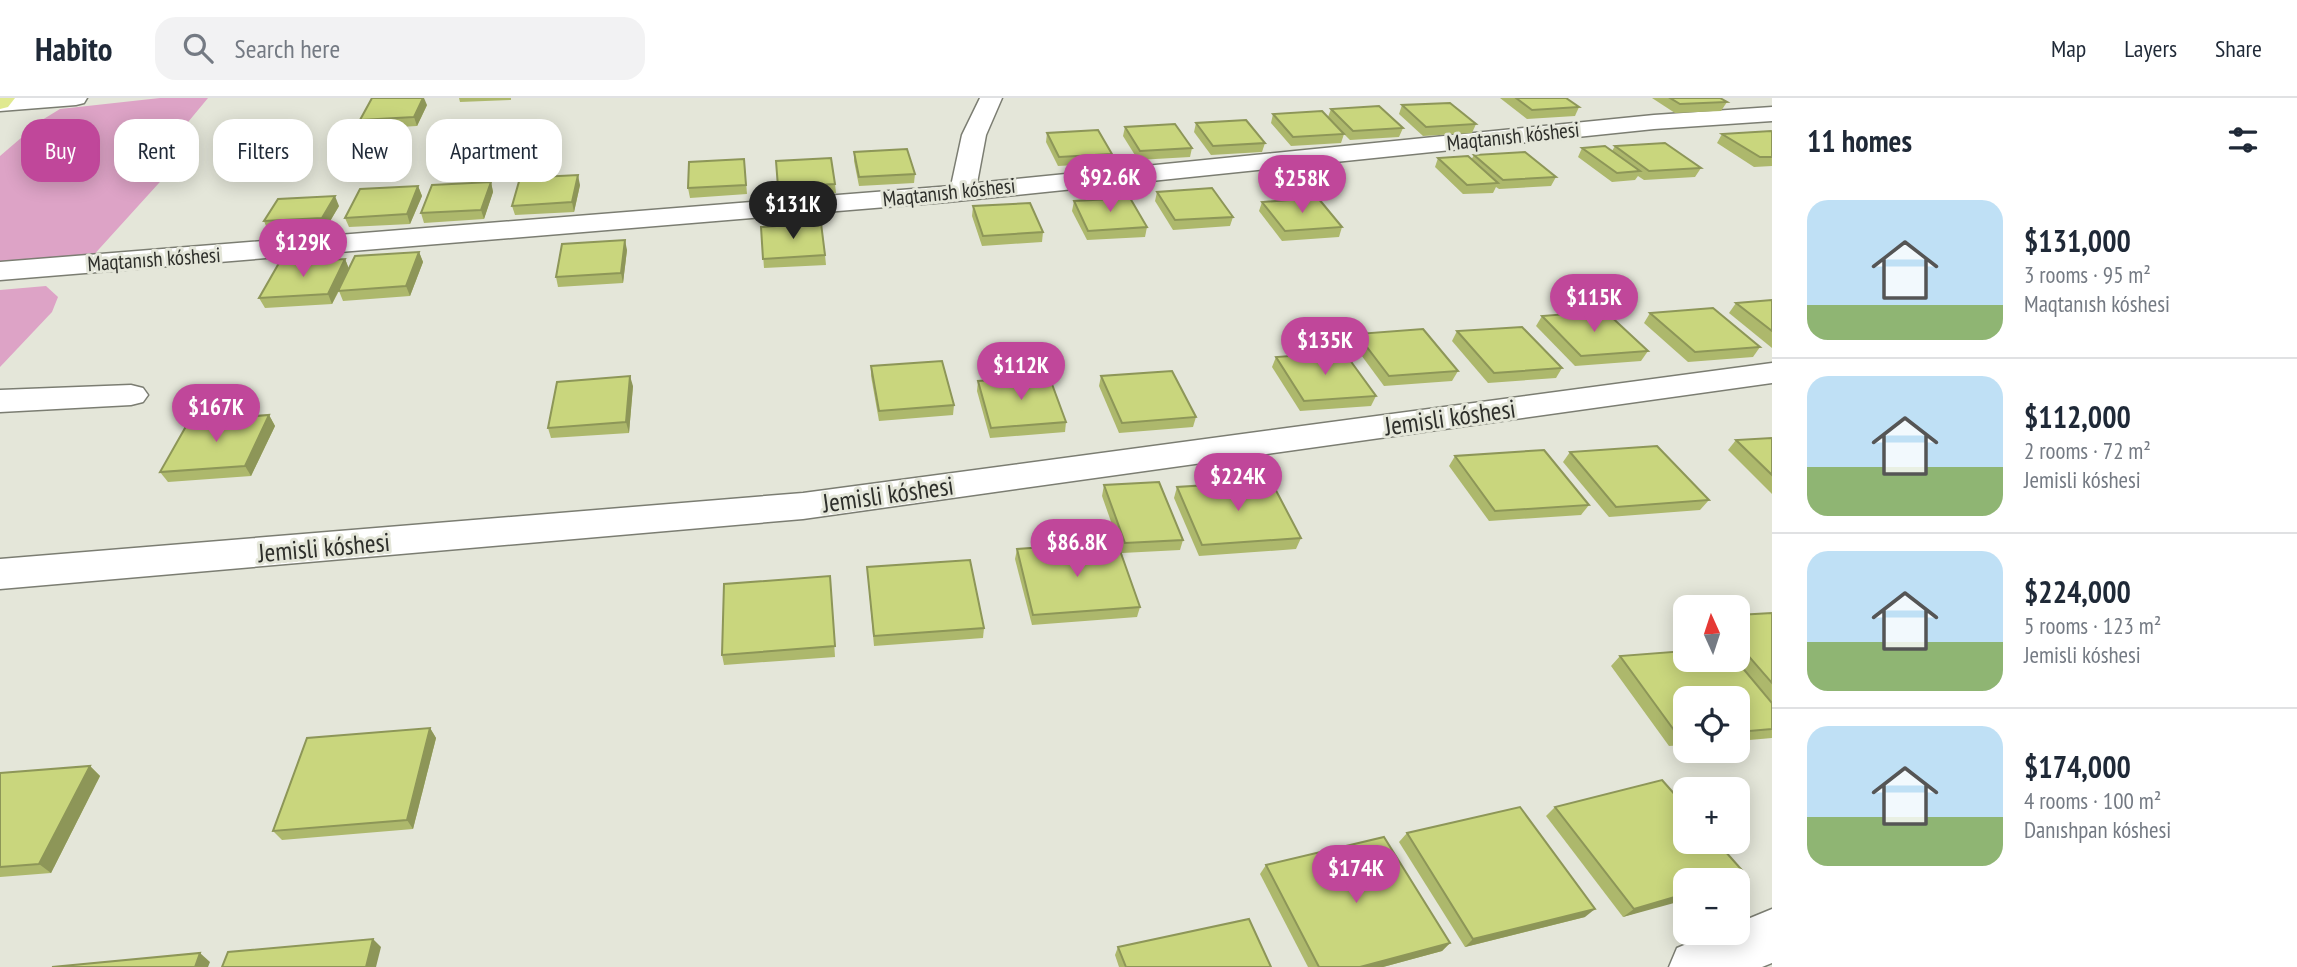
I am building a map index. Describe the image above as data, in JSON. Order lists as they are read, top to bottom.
{
  "streets": {
    "street": ["Maqtanısh kóshesi", "Jemisli kóshesi"]
  },
  "north": "top",
  "page": {
    "header": "Habito",
    "search": "Search here",
    "nav": ["Map", "Layers", "Share"],
    "heading": "11 homes",
    "chip": [
      "Buy",
      "Rent",
      "Filters",
      "New",
      "Apartment"
    ],
    "price": [
      "$92.6K",
      "$258K",
      "$131K",
      "$129K",
      "$115K",
      "$135K",
      "$112K",
      "$167K",
      "$224K",
      "$86.8K",
      "$174K"
    ],
    "list": [
      {
        "name": "$131,000",
        "note": "3 rooms · 95 m² · Maqtanısh kóshesi"
      },
      {
        "name": "$112,000",
        "note": "2 rooms · 72 m² · Jemisli kóshesi"
      },
      {
        "name": "$224,000",
        "note": "5 rooms · 123 m² · Jemisli kóshesi"
      },
      {
        "name": "$174,000",
        "note": "4 rooms · 100 m² · Danıshpan kóshesi"
      }
    ],
    "map_buttons": ["+", "−"]
  }
}
